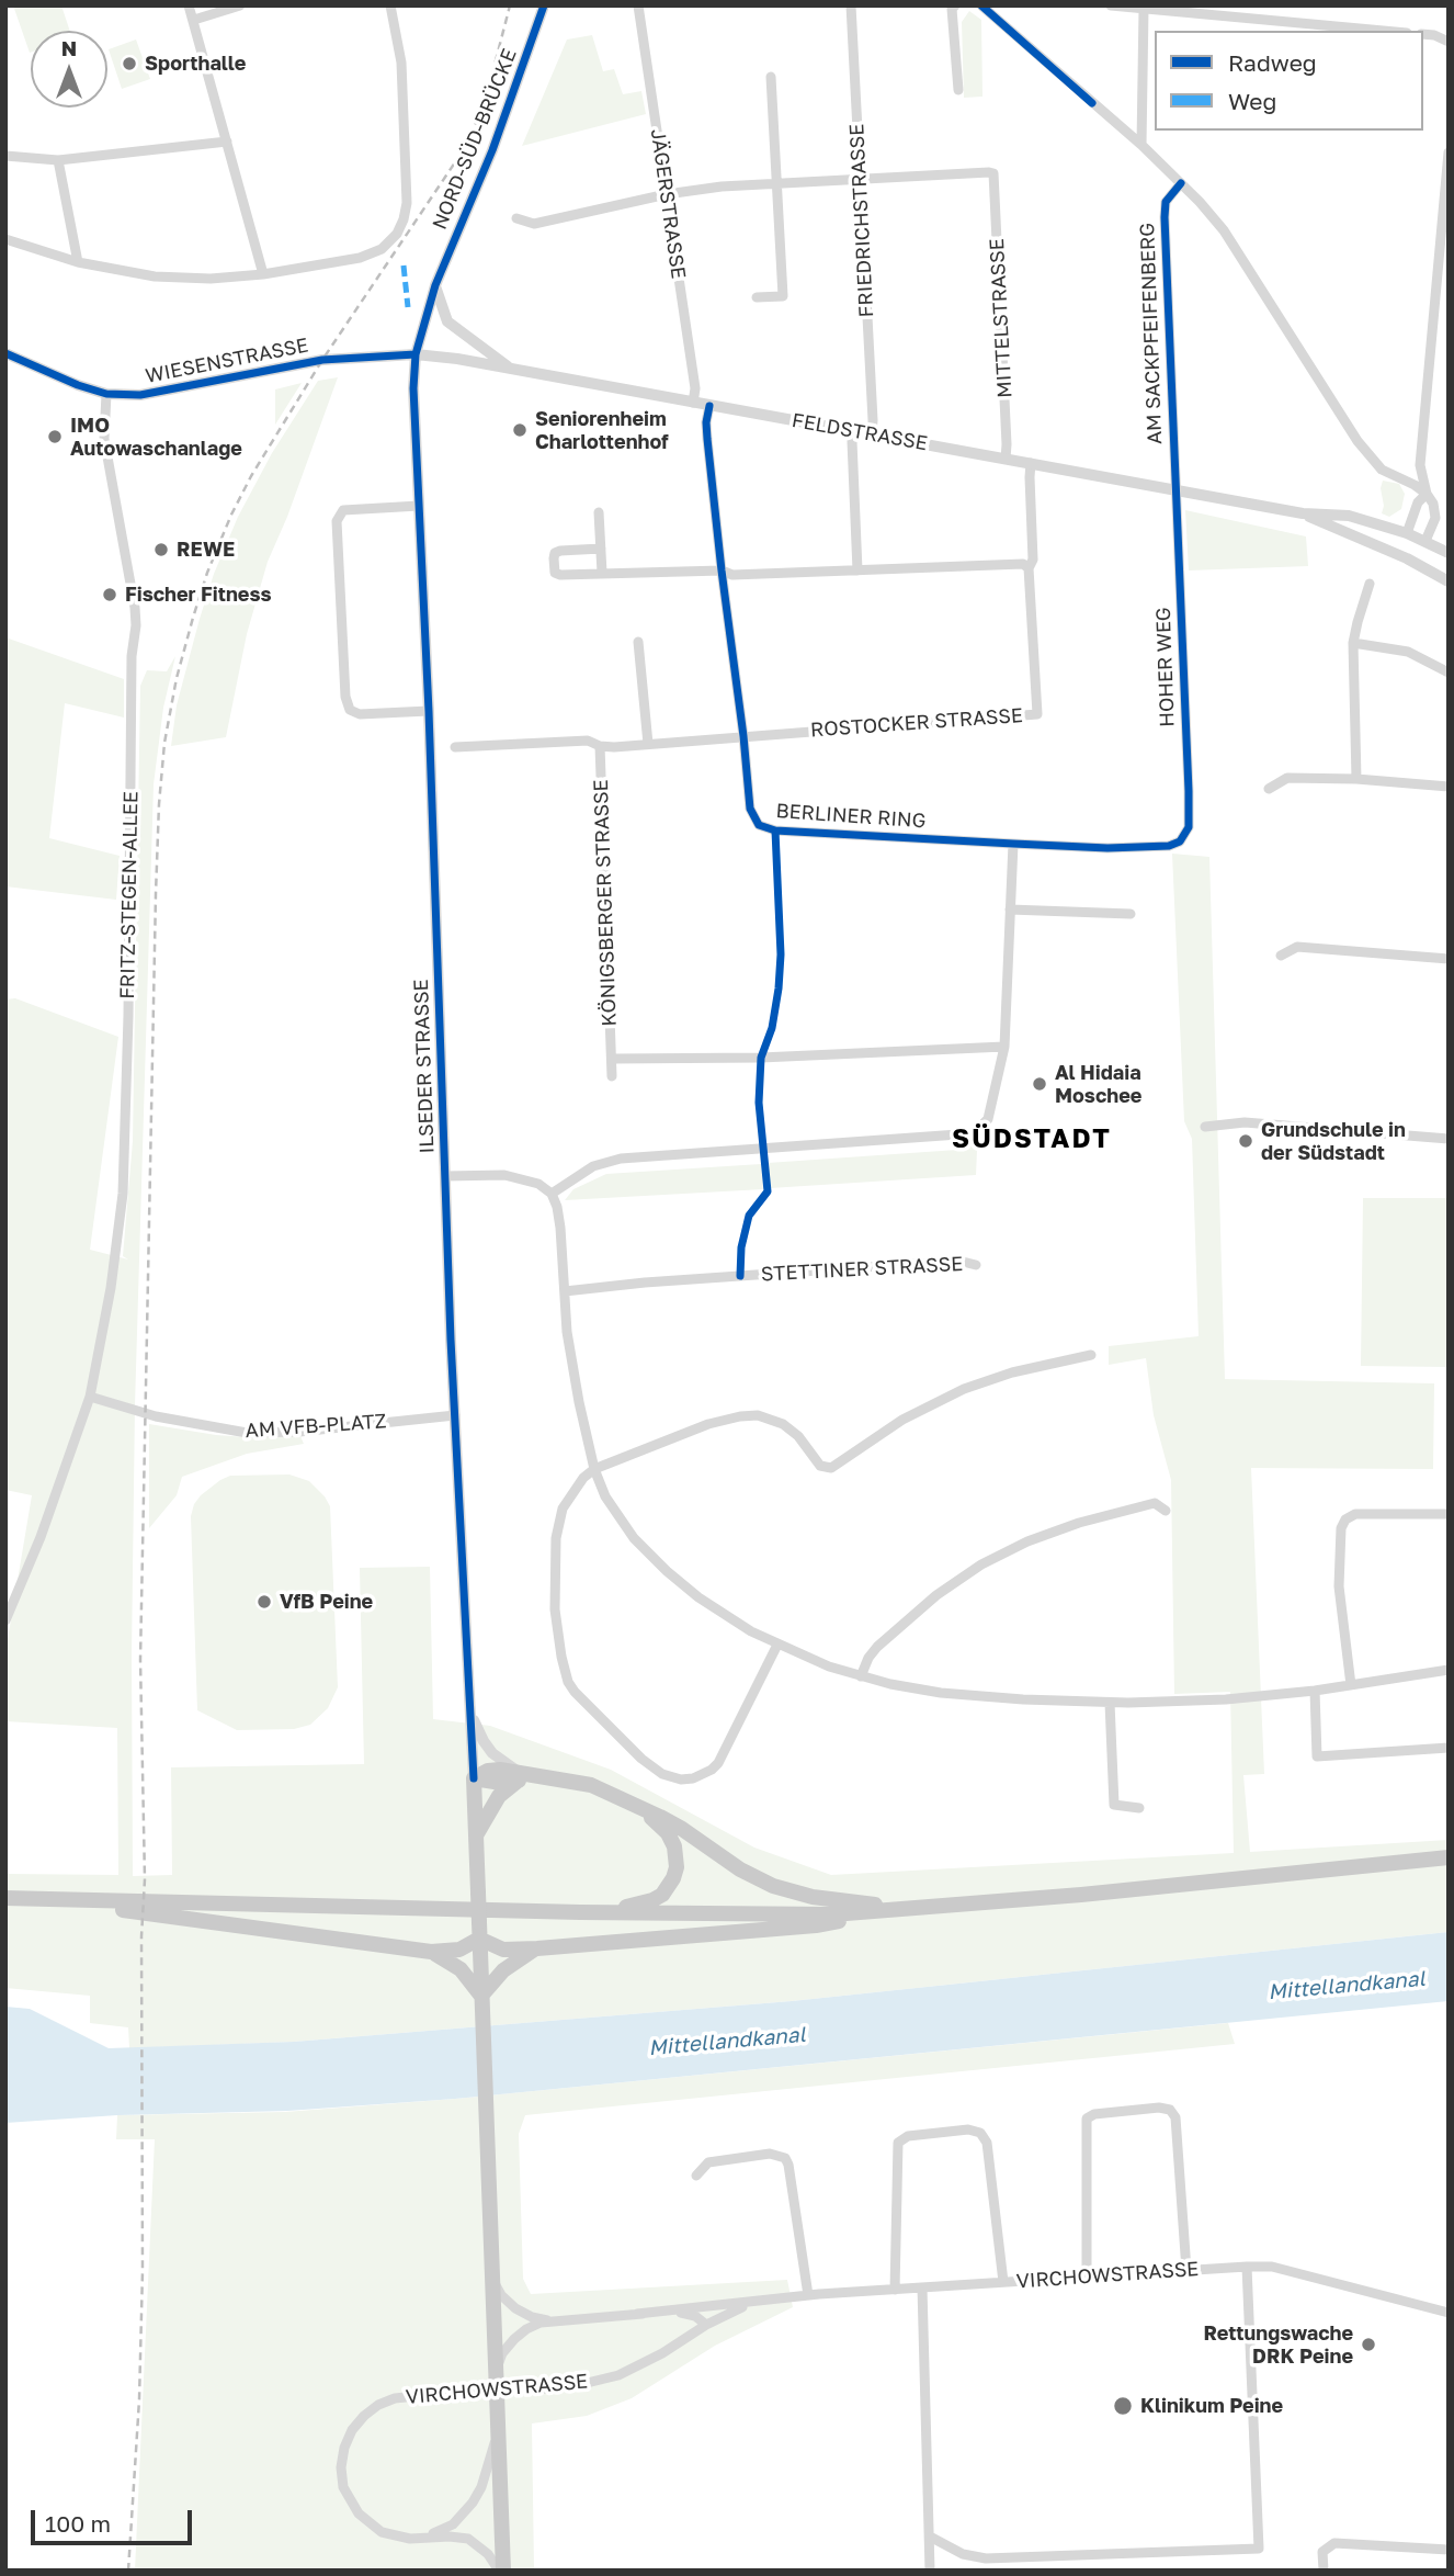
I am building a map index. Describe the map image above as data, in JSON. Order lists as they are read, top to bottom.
{
  "streets": {
    "street": [
      "NORD-SÜD-BRÜCKE",
      "JÄGERSTRASSE",
      "FRIEDRICHSTRASSE",
      "MITTELSTRASSE",
      "AM SACKPFEIFENBERG",
      "WIESENSTRASSE",
      "FELDSTRASSE",
      "HOHER WEG",
      "ROSTOCKER STRASSE",
      "BERLINER RING",
      "FRITZ-STEGEN-ALLEE",
      "KÖNIGSBERGER STRASSE",
      "ILSEDER STRASSE",
      "STETTINER STRASSE",
      "AM VFB-PLATZ",
      "VIRCHOWSTRASSE"
    ]
  },
  "crossings": [
    ["NORD-SÜD-BRÜCKE", "WIESENSTRASSE"],
    ["NORD-SÜD-BRÜCKE", "FELDSTRASSE"],
    ["NORD-SÜD-BRÜCKE", "ILSEDER STRASSE"],
    ["JÄGERSTRASSE", "FELDSTRASSE"],
    ["FRIEDRICHSTRASSE", "MITTELSTRASSE"],
    ["FRIEDRICHSTRASSE", "FELDSTRASSE"],
    ["MITTELSTRASSE", "FELDSTRASSE"],
    ["AM SACKPFEIFENBERG", "FELDSTRASSE"],
    ["AM SACKPFEIFENBERG", "HOHER WEG"],
    ["WIESENSTRASSE", "FELDSTRASSE"],
    ["WIESENSTRASSE", "FRITZ-STEGEN-ALLEE"],
    ["WIESENSTRASSE", "ILSEDER STRASSE"],
    ["FELDSTRASSE", "HOHER WEG"],
    ["FELDSTRASSE", "ROSTOCKER STRASSE"],
    ["FELDSTRASSE", "BERLINER RING"],
    ["FELDSTRASSE", "ILSEDER STRASSE"],
    ["HOHER WEG", "BERLINER RING"],
    ["ROSTOCKER STRASSE", "BERLINER RING"],
    ["FRITZ-STEGEN-ALLEE", "AM VFB-PLATZ"],
    ["ILSEDER STRASSE", "AM VFB-PLATZ"]
  ],
  "districts": ["SÜDSTADT"],
  "water": ["Mittellandkanal"],
  "places": [
    "Sporthalle",
    "Seniorenheim Charlottenhof",
    "IMO Autowaschanlage",
    "REWE",
    "Fischer Fitness",
    "Al Hidaia Moschee",
    "Grundschule in der Südstadt",
    "VfB Peine",
    "Rettungswache DRK Peine",
    "Klinikum Peine"
  ],
  "legend": ["Radweg", "Weg"],
  "scale_bar": "100 m",
  "north": "top"
}
